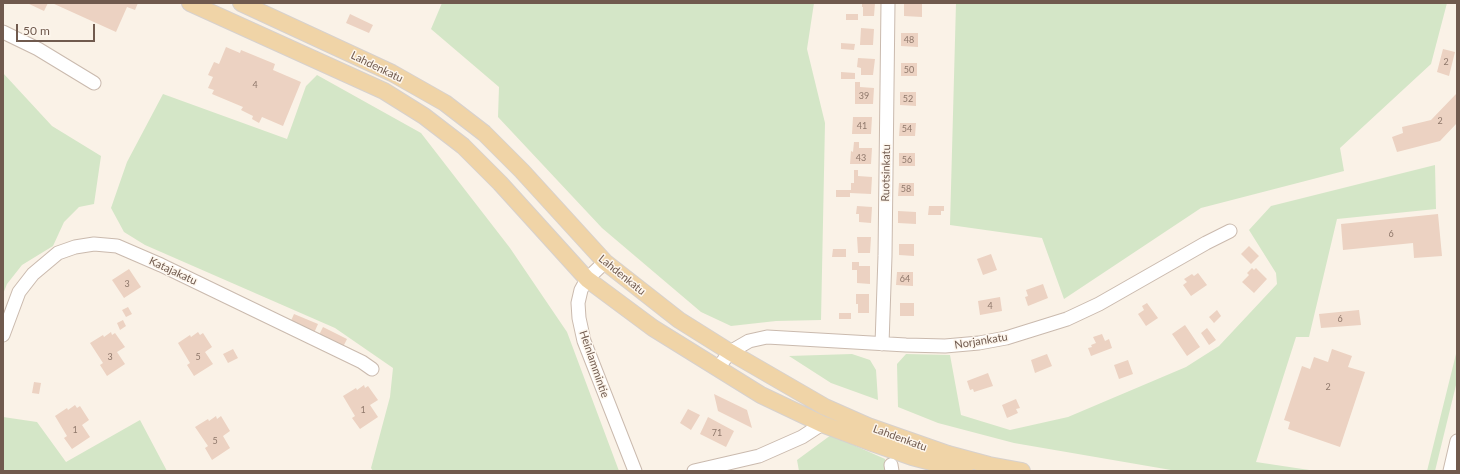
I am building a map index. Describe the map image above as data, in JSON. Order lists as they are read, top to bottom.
{
  "streets": {
    "main road": ["Lahdenkatu"],
    "street": [
      "Ruotsinkatu",
      "Katajakatu",
      "Norjankatu",
      "Heinlammintie"
    ]
  },
  "crossings": [
    ["Lahdenkatu", "Norjankatu"],
    ["Lahdenkatu", "Heinlammintie"],
    ["Ruotsinkatu", "Norjankatu"]
  ],
  "house_numbers": [
    "48",
    "2",
    "50",
    "4",
    "39",
    "52",
    "2",
    "41",
    "54",
    "43",
    "56",
    "58",
    "6",
    "64",
    "3",
    "4",
    "6",
    "3",
    "5",
    "2",
    "1",
    "1",
    "71",
    "5"
  ],
  "scale_bar": "50 m"
}
